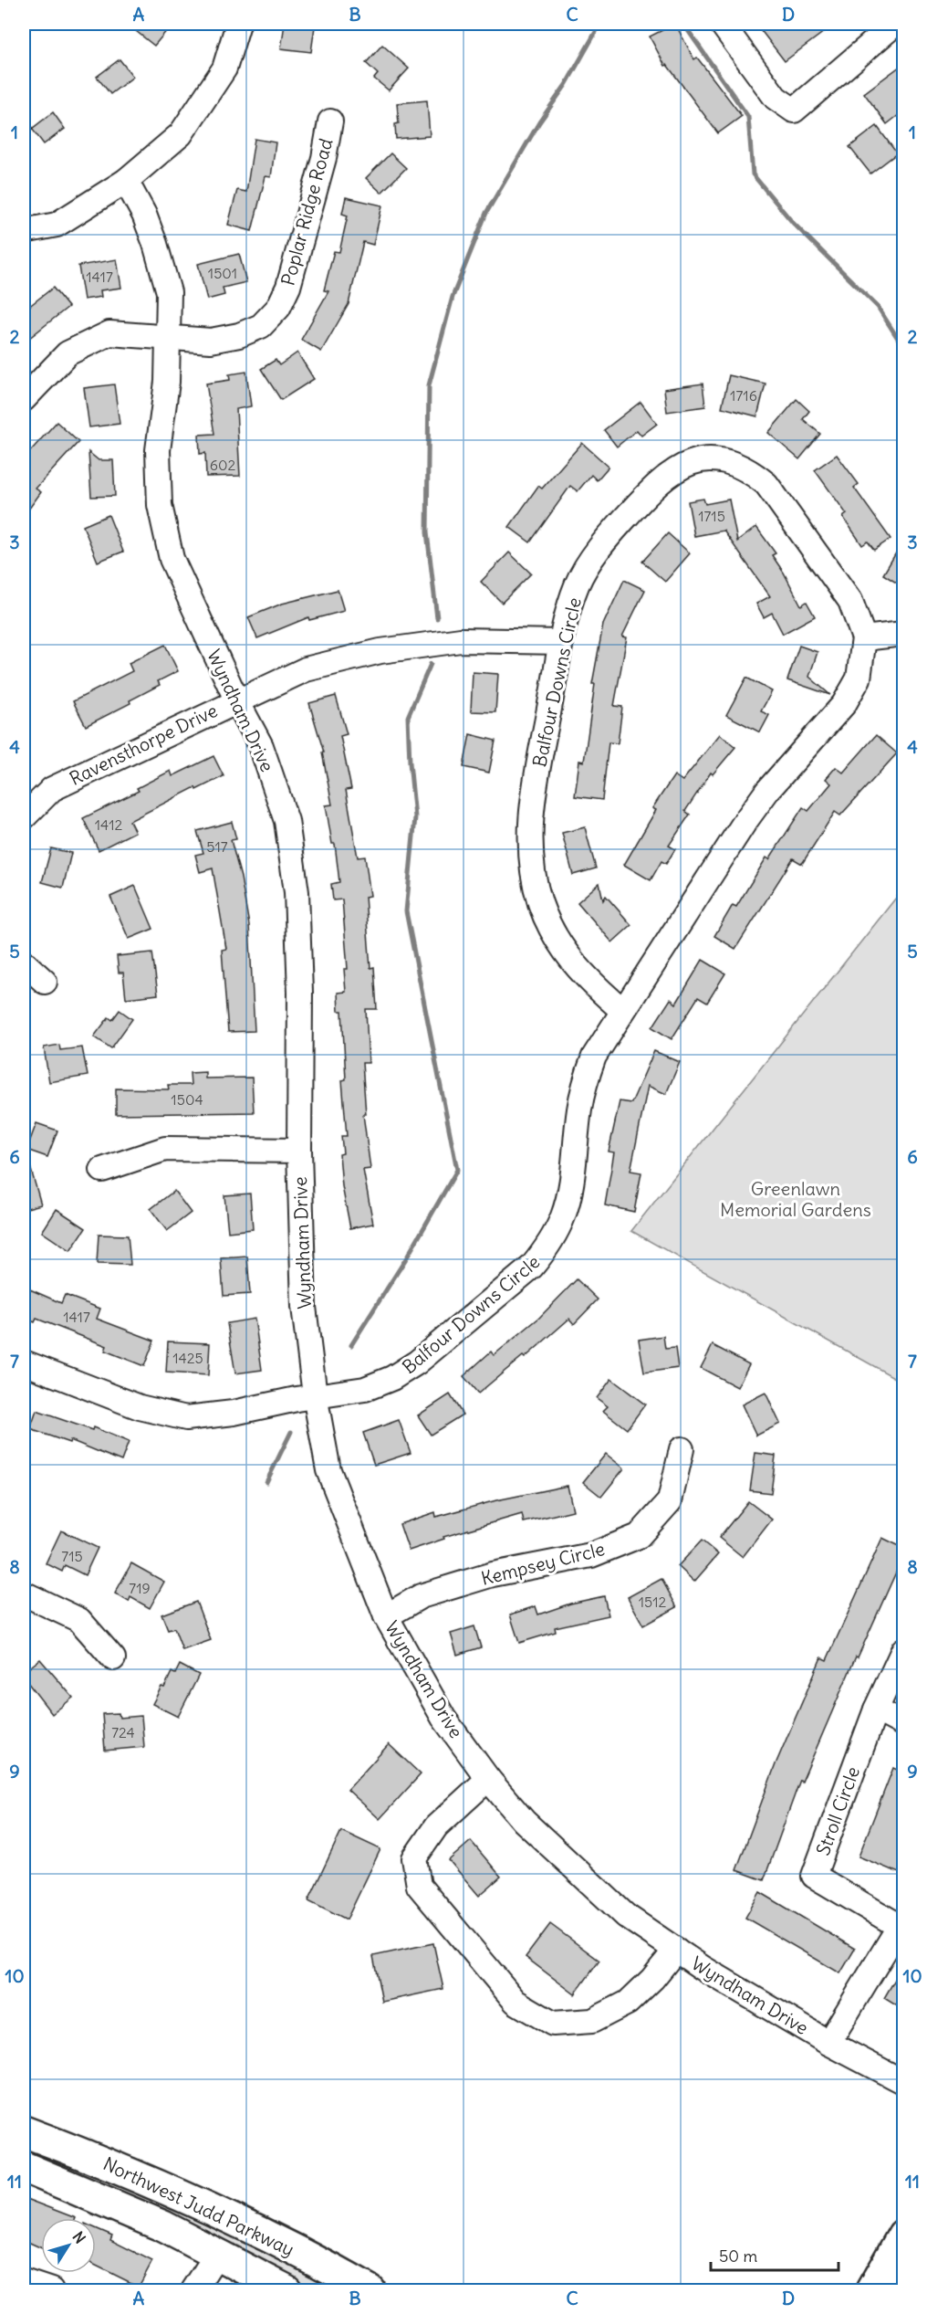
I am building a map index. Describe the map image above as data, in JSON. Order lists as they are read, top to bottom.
{
  "streets": {
    "highway": ["Northwest Judd Parkway"],
    "street": [
      "Poplar Ridge Road",
      "Balfour Downs Circle",
      "Wyndham Drive",
      "Ravensthorpe Drive",
      "Kempsey Circle",
      "Stroll Circle"
    ]
  },
  "crossings": [
    ["Poplar Ridge Road", "Wyndham Drive"],
    ["Balfour Downs Circle", "Wyndham Drive"],
    ["Balfour Downs Circle", "Ravensthorpe Drive"],
    ["Wyndham Drive", "Ravensthorpe Drive"],
    ["Wyndham Drive", "Kempsey Circle"]
  ],
  "parks": ["Greenlawn Memorial Gardens"],
  "house_numbers": [
    "1501",
    "1417",
    "1716",
    "602",
    "1715",
    "1412",
    "517",
    "1504",
    "1417",
    "1425",
    "715",
    "719",
    "1512",
    "724"
  ],
  "scale_bar": "50 m",
  "north": "top right",
  "grid": {
    "columns": [
      "A",
      "B",
      "C",
      "D"
    ],
    "rows": [
      "1",
      "2",
      "3",
      "4",
      "5",
      "6",
      "7",
      "8",
      "9",
      "10",
      "11"
    ]
  }
}
